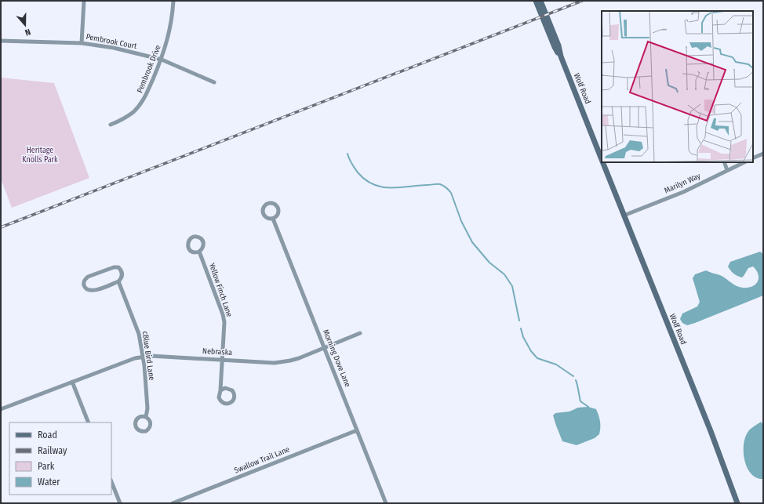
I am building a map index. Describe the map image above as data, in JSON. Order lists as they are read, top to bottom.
{
  "streets": {
    "main road": ["Wolf Road"],
    "street": [
      "Pembrook Court",
      "Pembrook Drive",
      "Marilyn Way",
      "Yellow Finch Lane",
      "Nebraska",
      "cBlue Bird Lane",
      "Morning Dove Lane",
      "Swallow Trail Lane"
    ]
  },
  "crossings": [
    ["Pembrook Court", "Pembrook Drive"],
    ["Wolf Road", "Marilyn Way"],
    ["Yellow Finch Lane", "Nebraska"],
    ["Nebraska", "cBlue Bird Lane"],
    ["Nebraska", "Morning Dove Lane"],
    ["Morning Dove Lane", "Swallow Trail Lane"]
  ],
  "parks": ["Heritage Knolls Park"],
  "legend": [
    "Road",
    "Railway",
    "Park",
    "Water"
  ],
  "north": "bottom"
}
